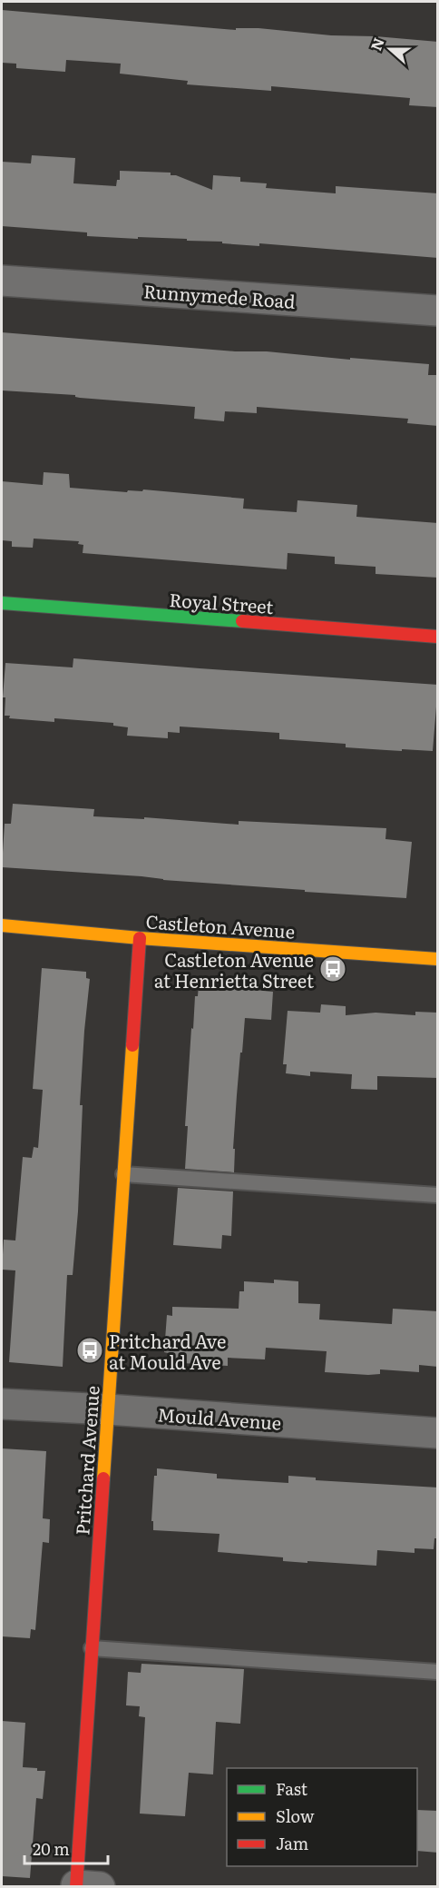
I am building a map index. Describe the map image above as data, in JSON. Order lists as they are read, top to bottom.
{
  "streets": {
    "street": [
      "Runnymede Road",
      "Royal Street",
      "Castleton Avenue",
      "Mould Avenue",
      "Pritchard Avenue"
    ]
  },
  "crossings": [
    ["Castleton Avenue", "Pritchard Avenue"],
    ["Mould Avenue", "Pritchard Avenue"]
  ],
  "places": {
    "bus stop": ["Castleton Avenue at Henrietta Street", "Pritchard Ave at Mould Ave"]
  },
  "legend": ["Fast", "Slow", "Jam"],
  "scale_bar": "20 m",
  "north": "left"
}
